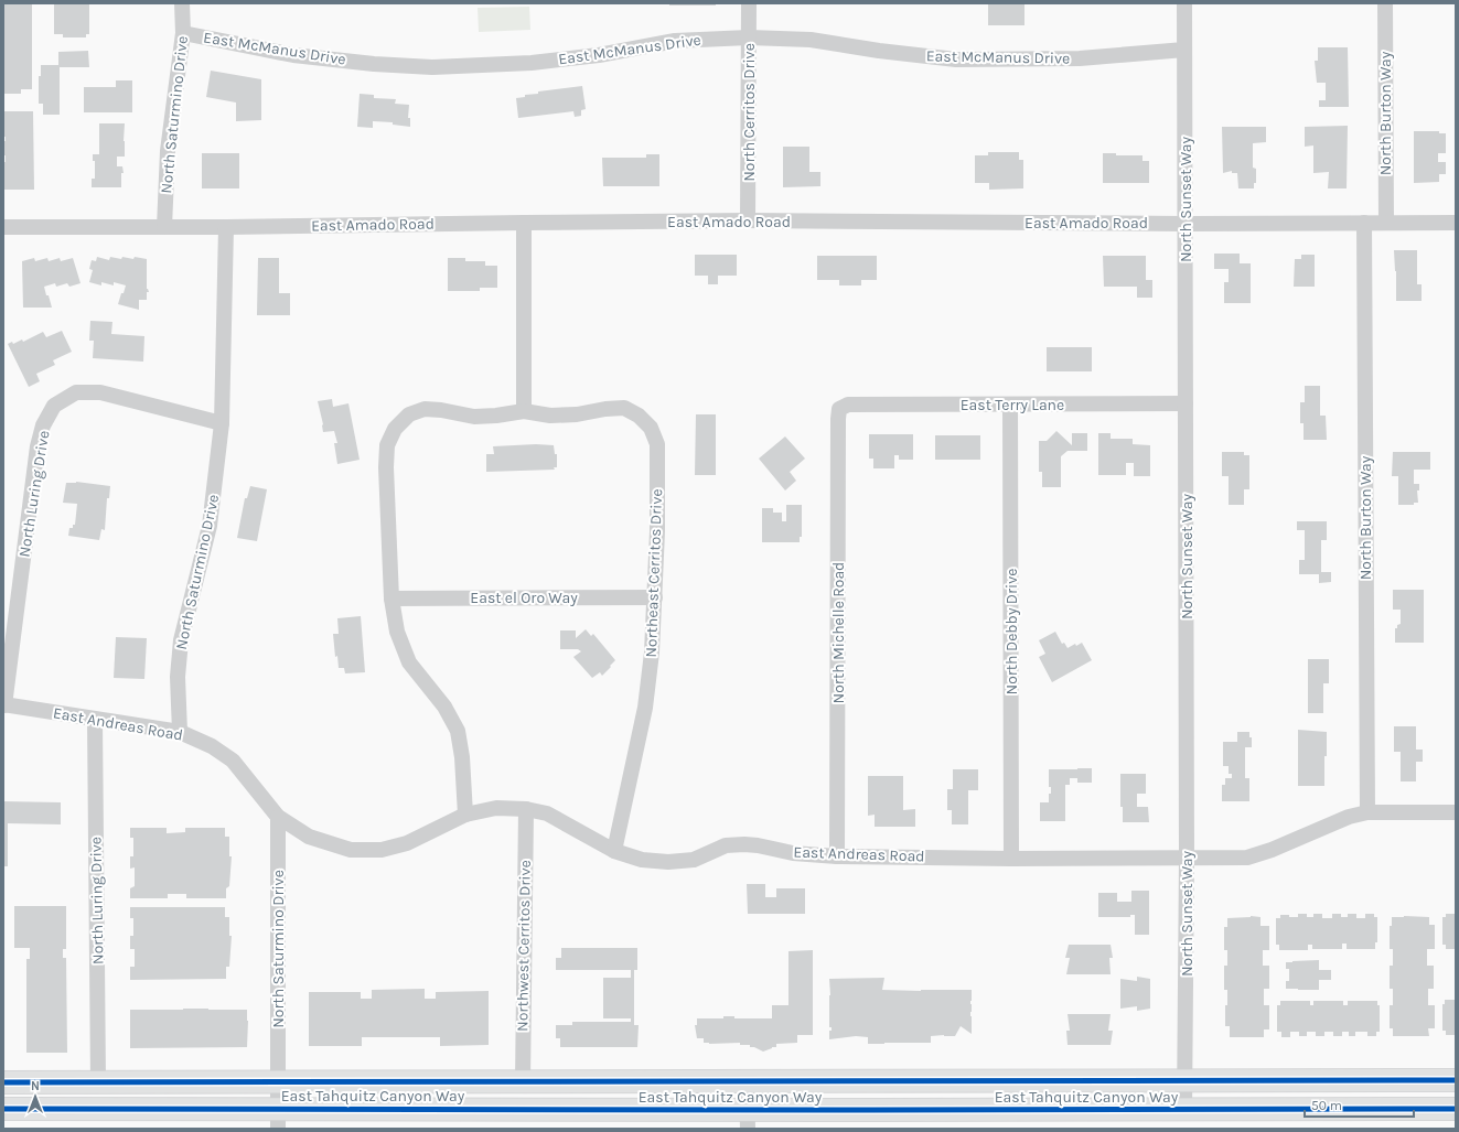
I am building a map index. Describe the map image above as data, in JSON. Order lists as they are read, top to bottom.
{
  "streets": {
    "main road": ["East Tahquitz Canyon Way"],
    "street": [
      "East McManus Drive",
      "North Cerritos Drive",
      "North Burton Way",
      "North Saturmino Drive",
      "North Sunset Way",
      "East Amado Road",
      "East Terry Lane",
      "North Luring Drive",
      "Northeast Cerritos Drive",
      "East el Oro Way",
      "North Debby Drive",
      "North Michelle Road",
      "East Andreas Road",
      "Northwest Cerritos Drive"
    ]
  },
  "crossings": [
    ["East McManus Drive", "North Cerritos Drive"],
    ["East McManus Drive", "North Saturmino Drive"],
    ["East McManus Drive", "North Sunset Way"],
    ["North Cerritos Drive", "East Amado Road"],
    ["North Burton Way", "East Amado Road"],
    ["North Burton Way", "East Andreas Road"],
    ["North Saturmino Drive", "East Amado Road"],
    ["North Saturmino Drive", "North Luring Drive"],
    ["North Saturmino Drive", "East Andreas Road"],
    ["North Saturmino Drive", "East Tahquitz Canyon Way"],
    ["North Sunset Way", "East Amado Road"],
    ["North Sunset Way", "East Terry Lane"],
    ["North Sunset Way", "East Andreas Road"],
    ["North Sunset Way", "East Tahquitz Canyon Way"],
    ["East Terry Lane", "North Debby Drive"],
    ["East Terry Lane", "North Michelle Road"],
    ["North Luring Drive", "East Andreas Road"],
    ["North Luring Drive", "East Tahquitz Canyon Way"],
    ["Northeast Cerritos Drive", "East el Oro Way"],
    ["Northeast Cerritos Drive", "East Andreas Road"],
    ["North Debby Drive", "East Andreas Road"],
    ["North Michelle Road", "East Andreas Road"],
    ["East Andreas Road", "Northwest Cerritos Drive"],
    ["Northwest Cerritos Drive", "East Tahquitz Canyon Way"]
  ],
  "scale_bar": "50 m",
  "north": "top"
}
